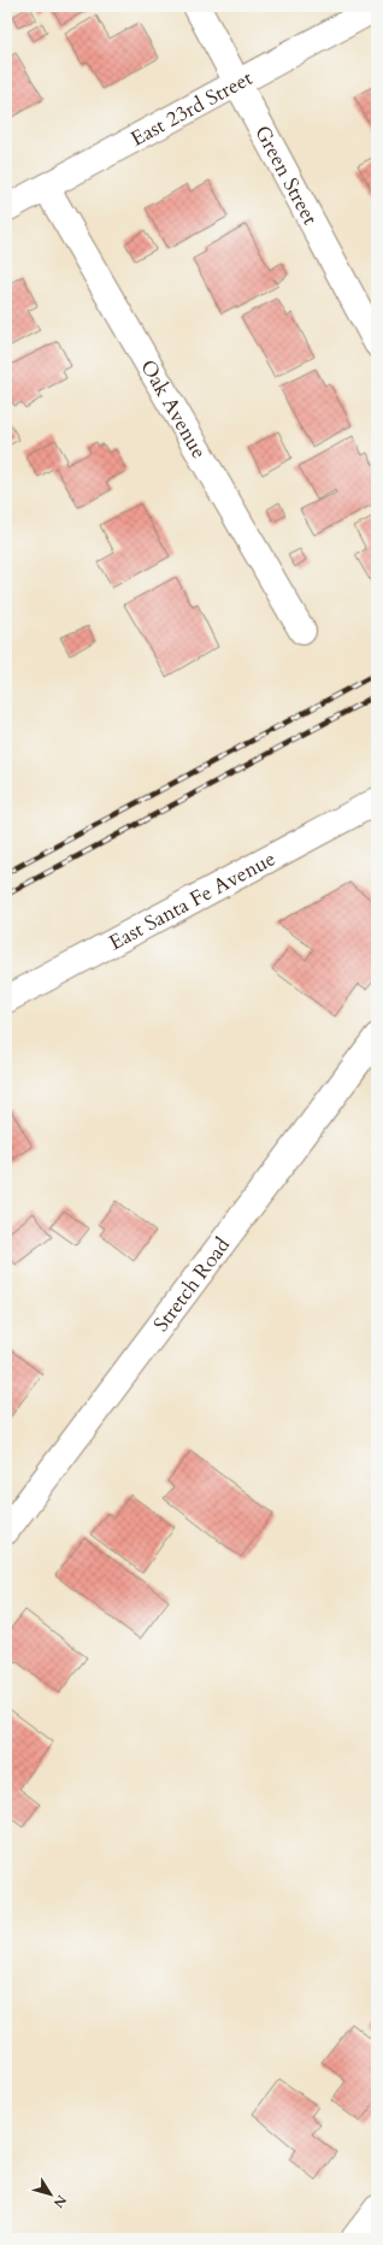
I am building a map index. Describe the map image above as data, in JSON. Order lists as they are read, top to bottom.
{
  "streets": {
    "street": [
      "East 23rd Street",
      "Green Street",
      "Oak Avenue",
      "East Santa Fe Avenue",
      "Stretch Road"
    ]
  },
  "crossings": [
    ["East 23rd Street", "Green Street"],
    ["East 23rd Street", "Oak Avenue"]
  ],
  "north": "bottom right"
}
